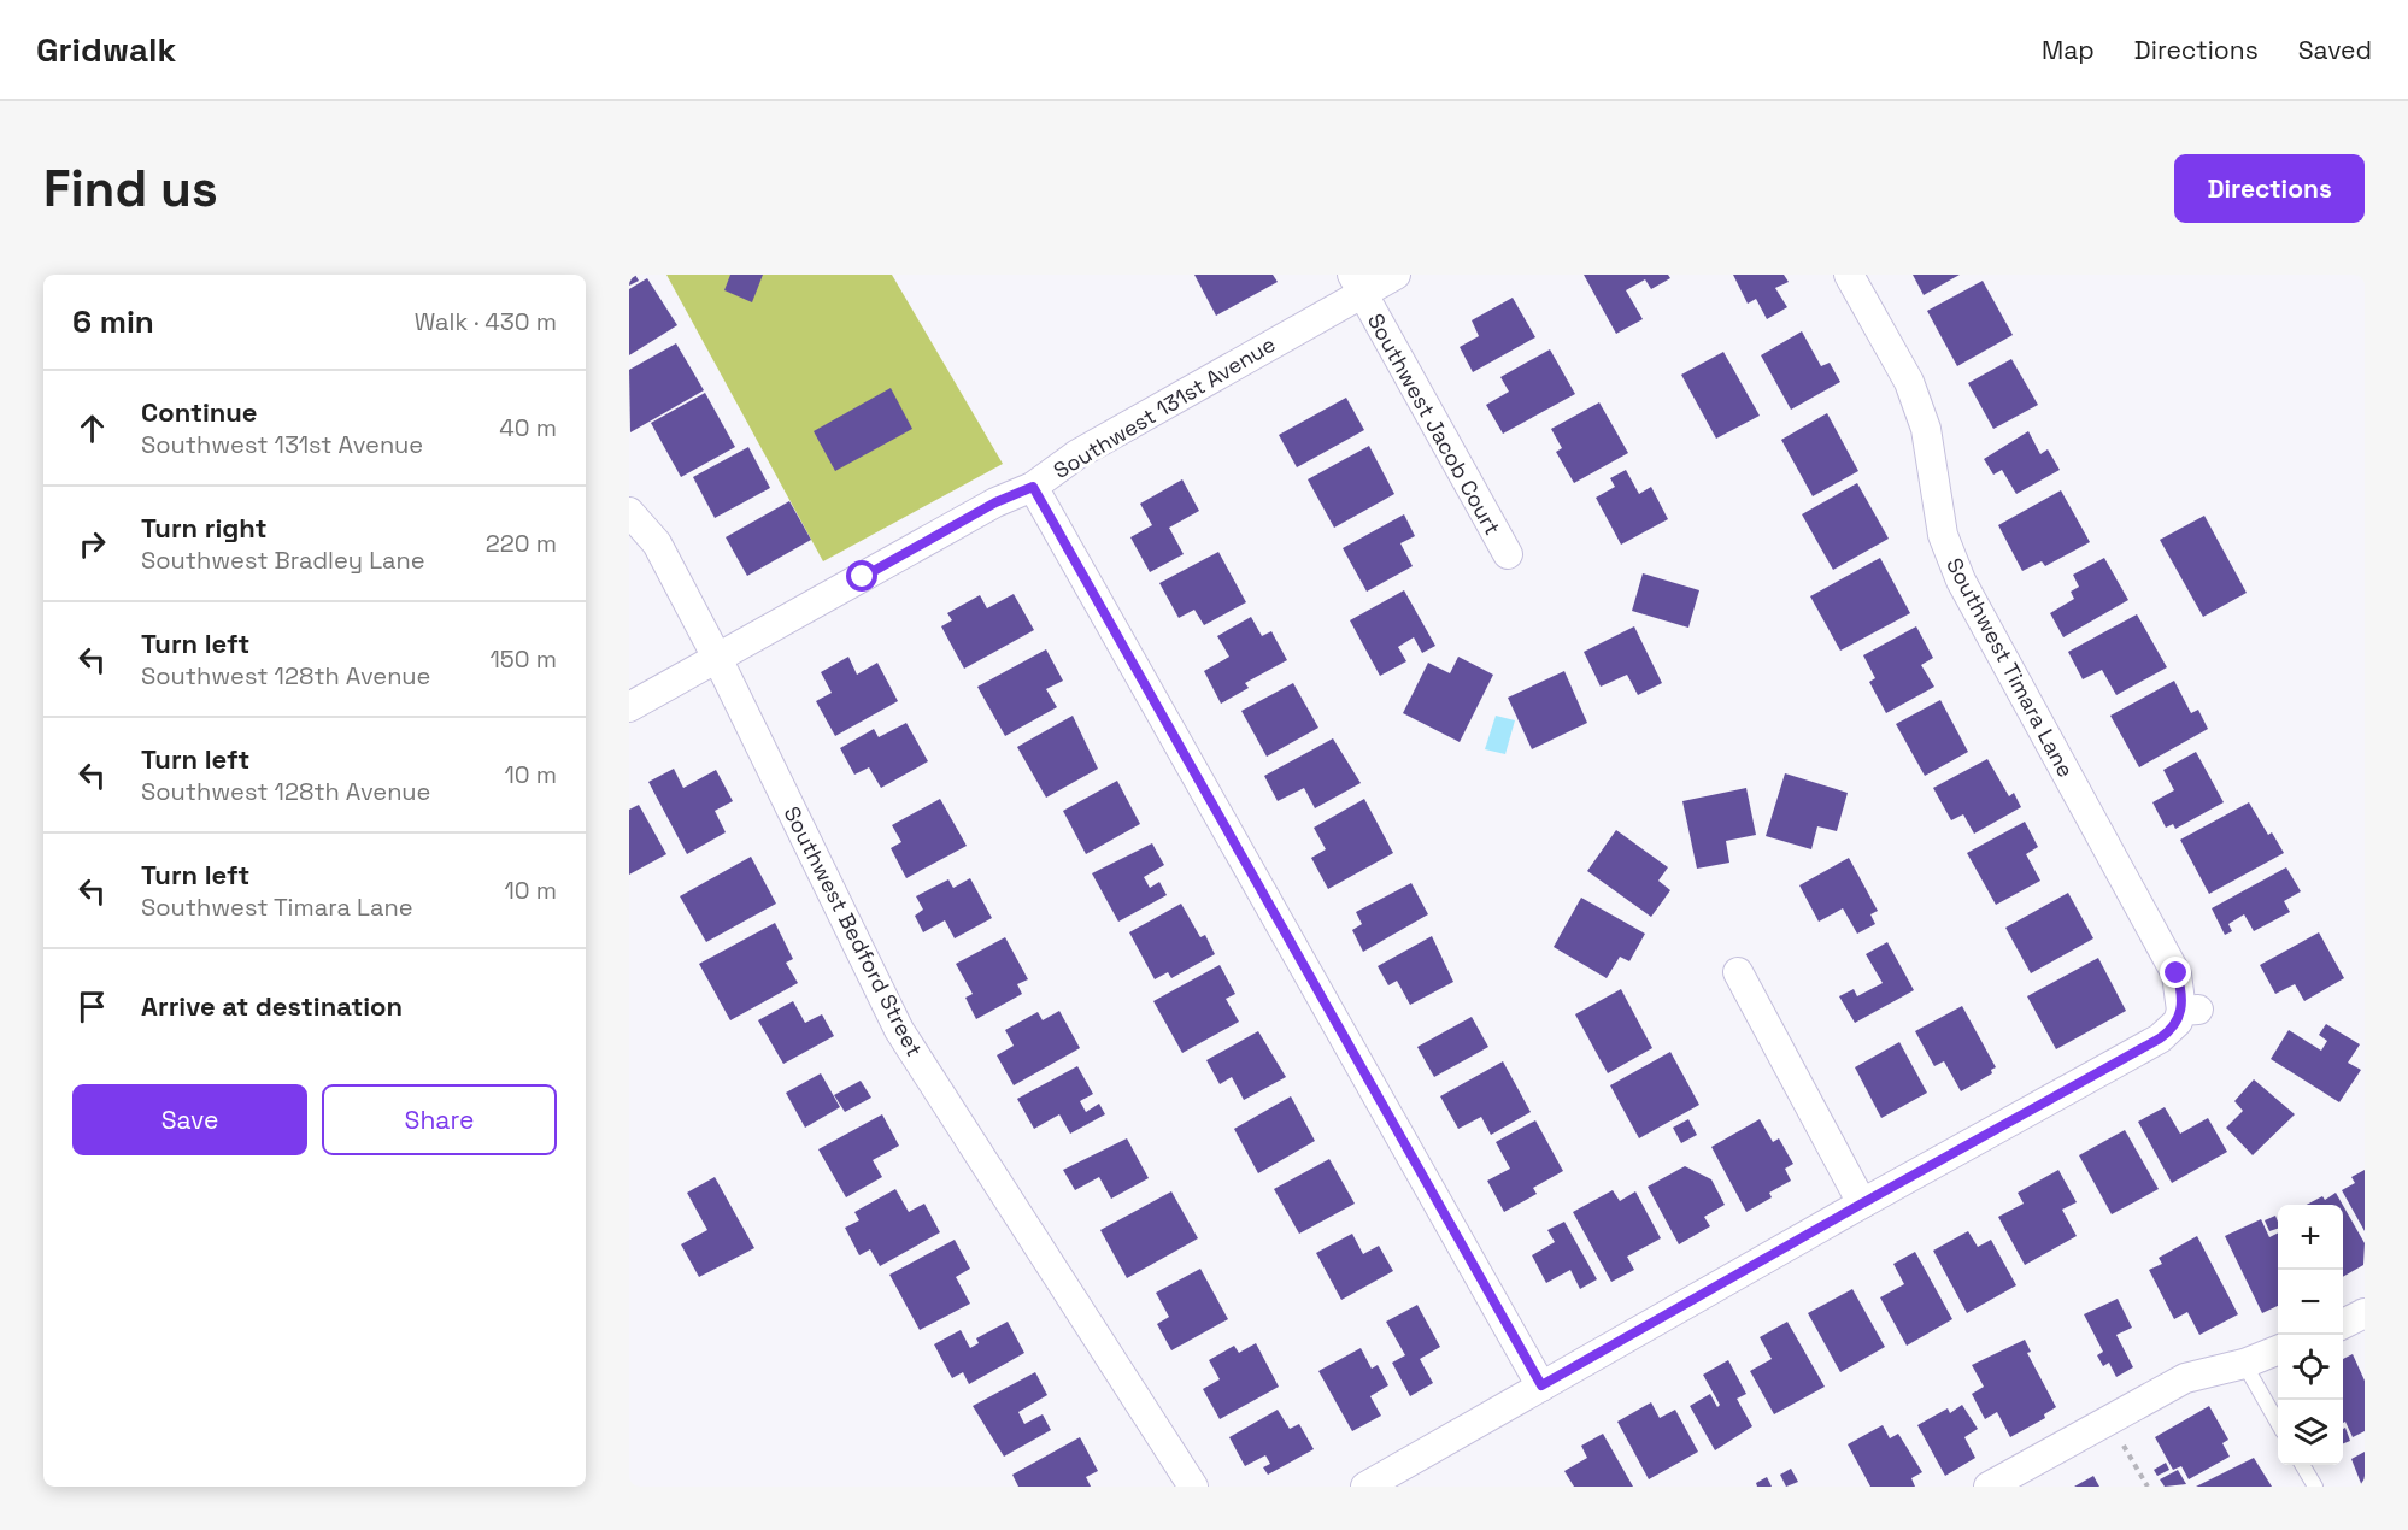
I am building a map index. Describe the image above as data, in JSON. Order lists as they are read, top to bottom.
{
  "streets": {
    "street": [
      "Southwest 131st Avenue",
      "Southwest Jacob Court",
      "Southwest Timara Lane",
      "Southwest Bedford Street"
    ]
  },
  "crossings": [
    ["Southwest 131st Avenue", "Southwest Jacob Court"],
    ["Southwest 131st Avenue", "Southwest Bedford Street"]
  ],
  "page": {
    "header": "Gridwalk",
    "nav": ["Map", "Directions", "Saved"],
    "buttons": [
      "Directions",
      ["Save", "Share"]
    ],
    "title": "Find us",
    "heading": ["6 min", "Walk · 430 m"],
    "list": [
      ["Continue", "Southwest 131st Avenue", "40 m"],
      ["Turn right", "Southwest Bradley Lane", "220 m"],
      ["Turn left", "Southwest 128th Avenue", "150 m"],
      ["Turn left", "Southwest 128th Avenue", "10 m"],
      ["Turn left", "Southwest Timara Lane", "10 m"],
      "Arrive at destination"
    ],
    "map_buttons": ["+", "−"]
  }
}
